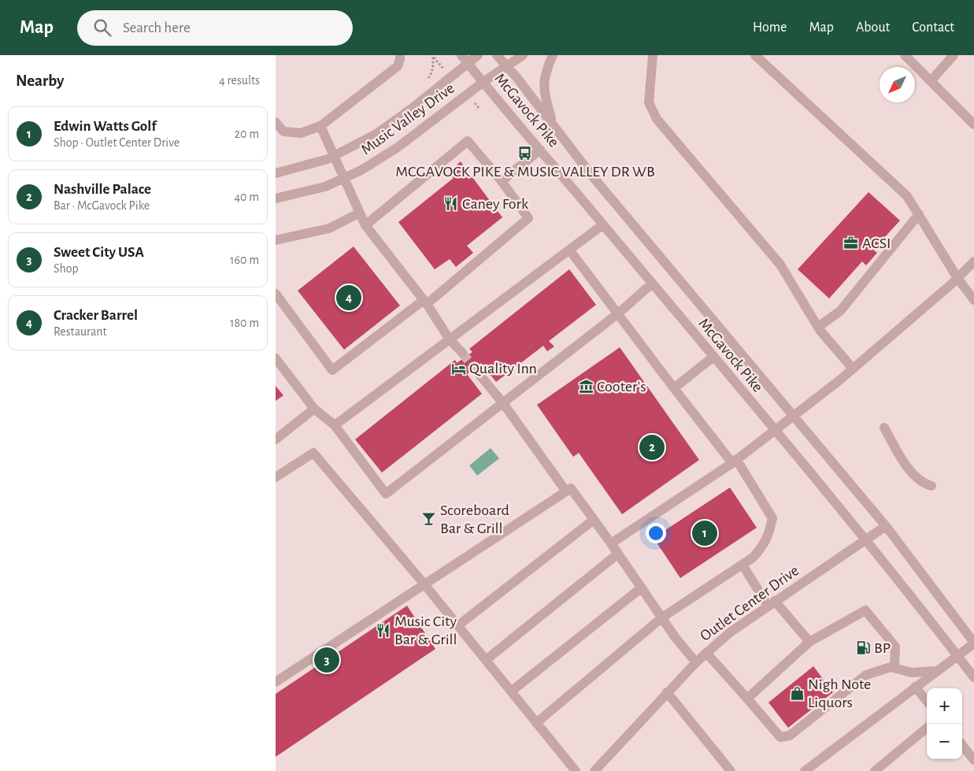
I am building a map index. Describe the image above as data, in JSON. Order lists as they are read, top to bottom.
{
  "streets": {
    "street": ["McGavock Pike", "Music Valley Drive", "Outlet Center Drive"]
  },
  "crossings": [
    ["McGavock Pike", "Music Valley Drive"],
    ["McGavock Pike", "Outlet Center Drive"]
  ],
  "places": {
    "bus stop": ["MCGAVOCK PIKE & MUSIC VALLEY DR WB"],
    "restaurant": ["Caney Fork", "Music City Bar & Grill"],
    "office": ["ACSI"],
    "hotel": ["Quality Inn"],
    "museum": ["Cooter's"],
    "bar": ["Scoreboard Bar & Grill"],
    "fuel station": ["BP"],
    "shop": ["Nigh Note Liquors"]
  },
  "north": "bottom left",
  "page": {
    "header": "Map",
    "search": "Search here",
    "nav": [
      "Home",
      "Map",
      "About",
      "Contact"
    ],
    "heading": ["Nearby", "4 results"],
    "list": [
      {
        "mark": "1",
        "name": "Edwin Watts Golf",
        "note": "Shop · Outlet Center Drive",
        "value": "20 m"
      },
      {
        "mark": "2",
        "name": "Nashville Palace",
        "note": "Bar · McGavock Pike",
        "value": "40 m"
      },
      {
        "mark": "3",
        "name": "Sweet City USA",
        "note": "Shop",
        "value": "160 m"
      },
      {
        "mark": "4",
        "name": "Cracker Barrel",
        "note": "Restaurant",
        "value": "180 m"
      }
    ],
    "pins": [
      "4",
      "2",
      "1",
      "3"
    ],
    "map_buttons": ["+", "−"]
  }
}
